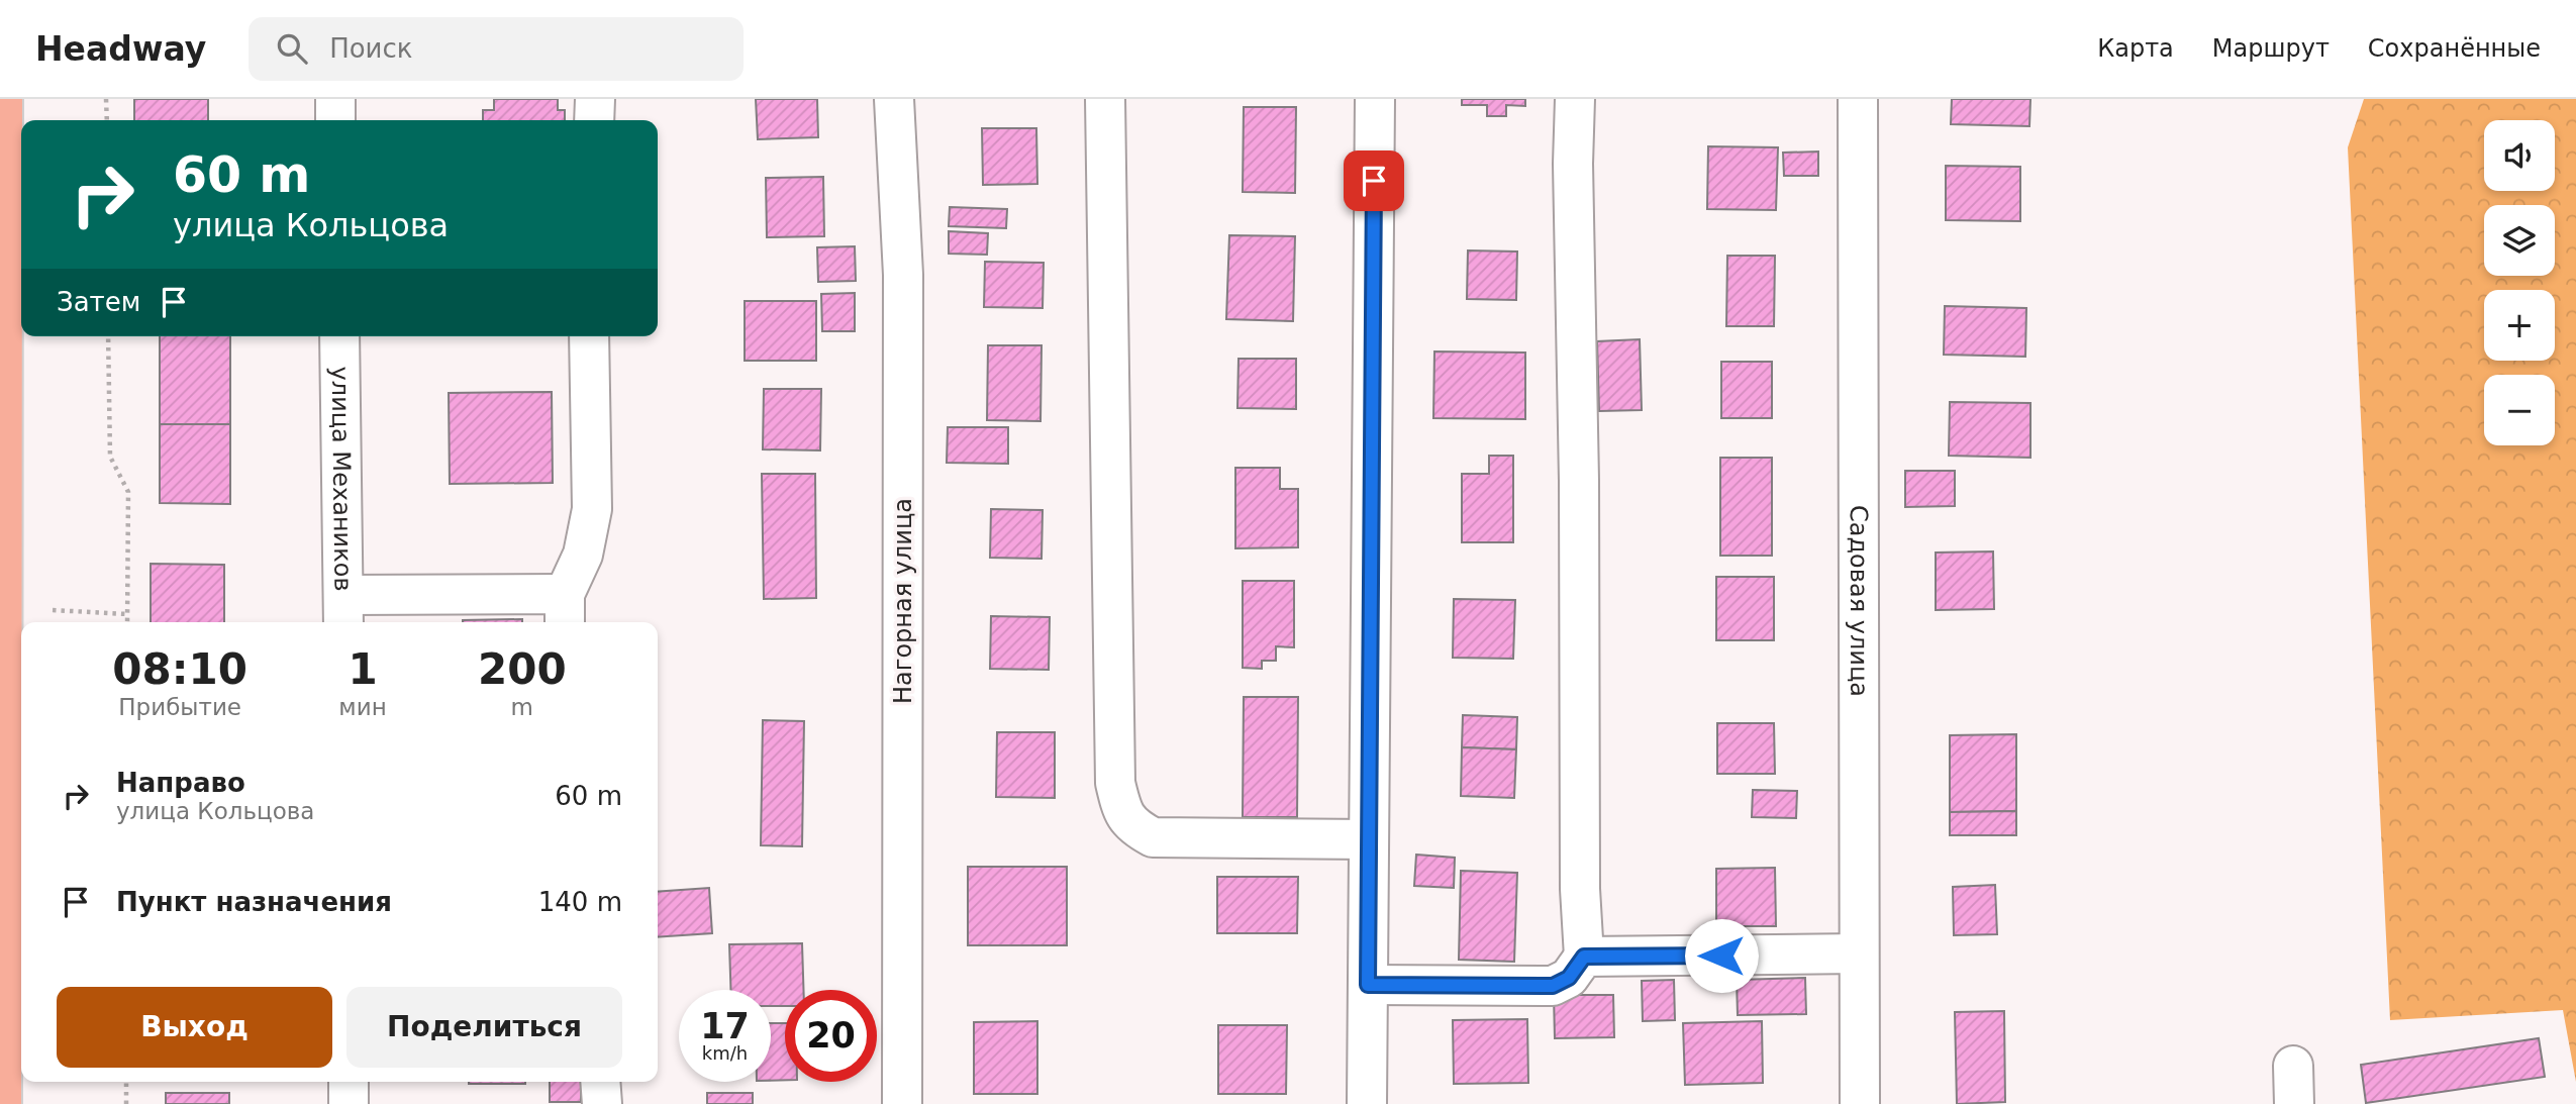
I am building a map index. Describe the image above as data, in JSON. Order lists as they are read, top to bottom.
{
  "streets": {
    "street": ["улица Механиков", "Нагорная улица", "Садовая улица"]
  },
  "page": {
    "header": "Headway",
    "search": "Поиск",
    "nav": ["Карта", "Маршрут", "Сохранённые"],
    "map_buttons": ["+", "−"],
    "turn": ["60 m", "улица Кольцова"],
    "then": "Затем",
    "eta": [
      "08:10",
      "Прибытие",
      "1",
      "мин",
      "200",
      "m"
    ],
    "list": [
      {
        "name": "Направо",
        "note": "улица Кольцова",
        "value": "60 m"
      },
      {
        "name": "Пункт назначения",
        "value": "140 m"
      }
    ],
    "buttons": ["Выход", "Поделиться"],
    "speed": "17 km/h",
    "limit": "20"
  }
}
